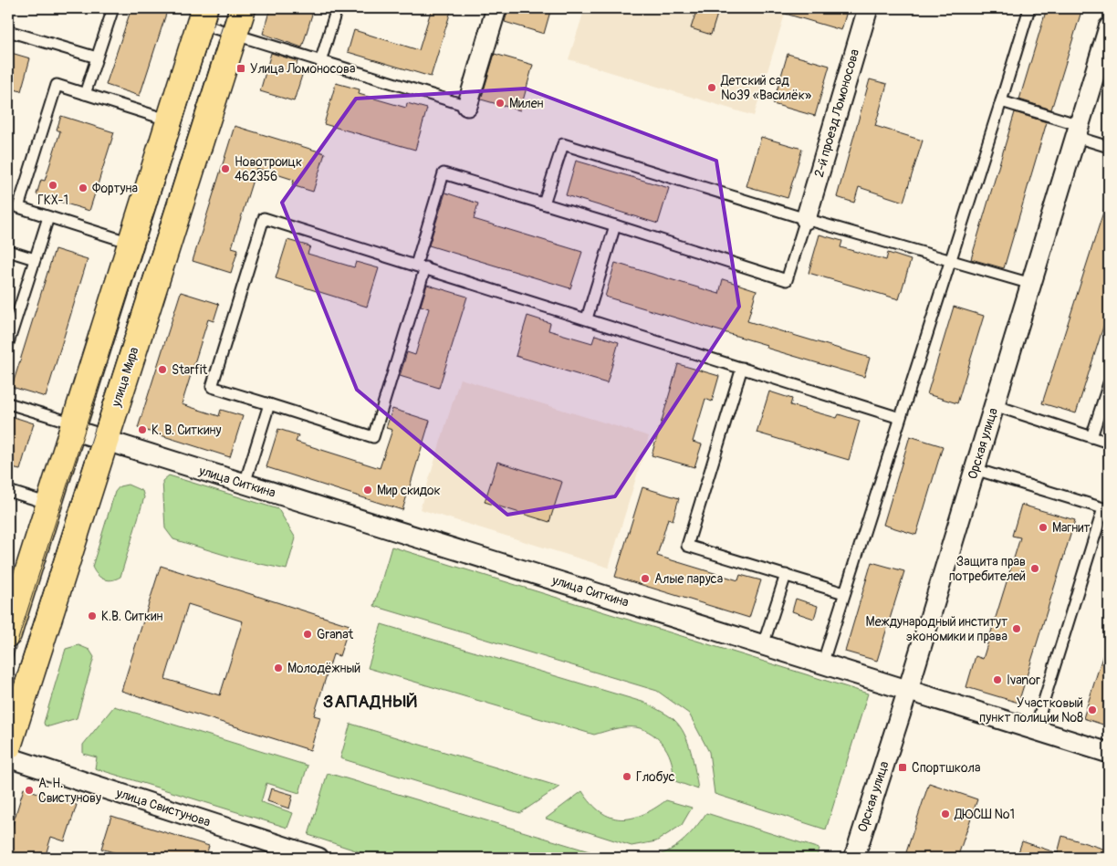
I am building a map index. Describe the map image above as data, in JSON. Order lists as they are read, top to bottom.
{
  "streets": {
    "main road": ["улица Мира"],
    "street": [
      "2-й проезд Ломоносова",
      "Орская улица",
      "улица Ситкина",
      "улица Свистунова"
    ]
  },
  "crossings": [
    ["улица Мира", "улица Ситкина"],
    ["Орская улица", "улица Ситкина"]
  ],
  "districts": ["ЗАПАДНЫЙ"],
  "places": {
    "transit": ["Улица Ломоносова", "Спортшкола"],
    "other": [
      "Детский сад №39 «Василёк»",
      "Милен",
      "Новотроицк 462356",
      "ГКХ-1",
      "Фортуна",
      "Starfit",
      "К. В. Ситкину",
      "Мир скидок",
      "Магнит",
      "Защита прав потребителей",
      "Алые паруса",
      "К.В. Ситкин",
      "Международный институт экономики и права",
      "Granat",
      "Молодёжный",
      "Ivanor",
      "Участковый пункт полиции №8",
      "Глобус",
      "А. Н. Свистунову",
      "ДЮСШ №1"
    ]
  }
}
